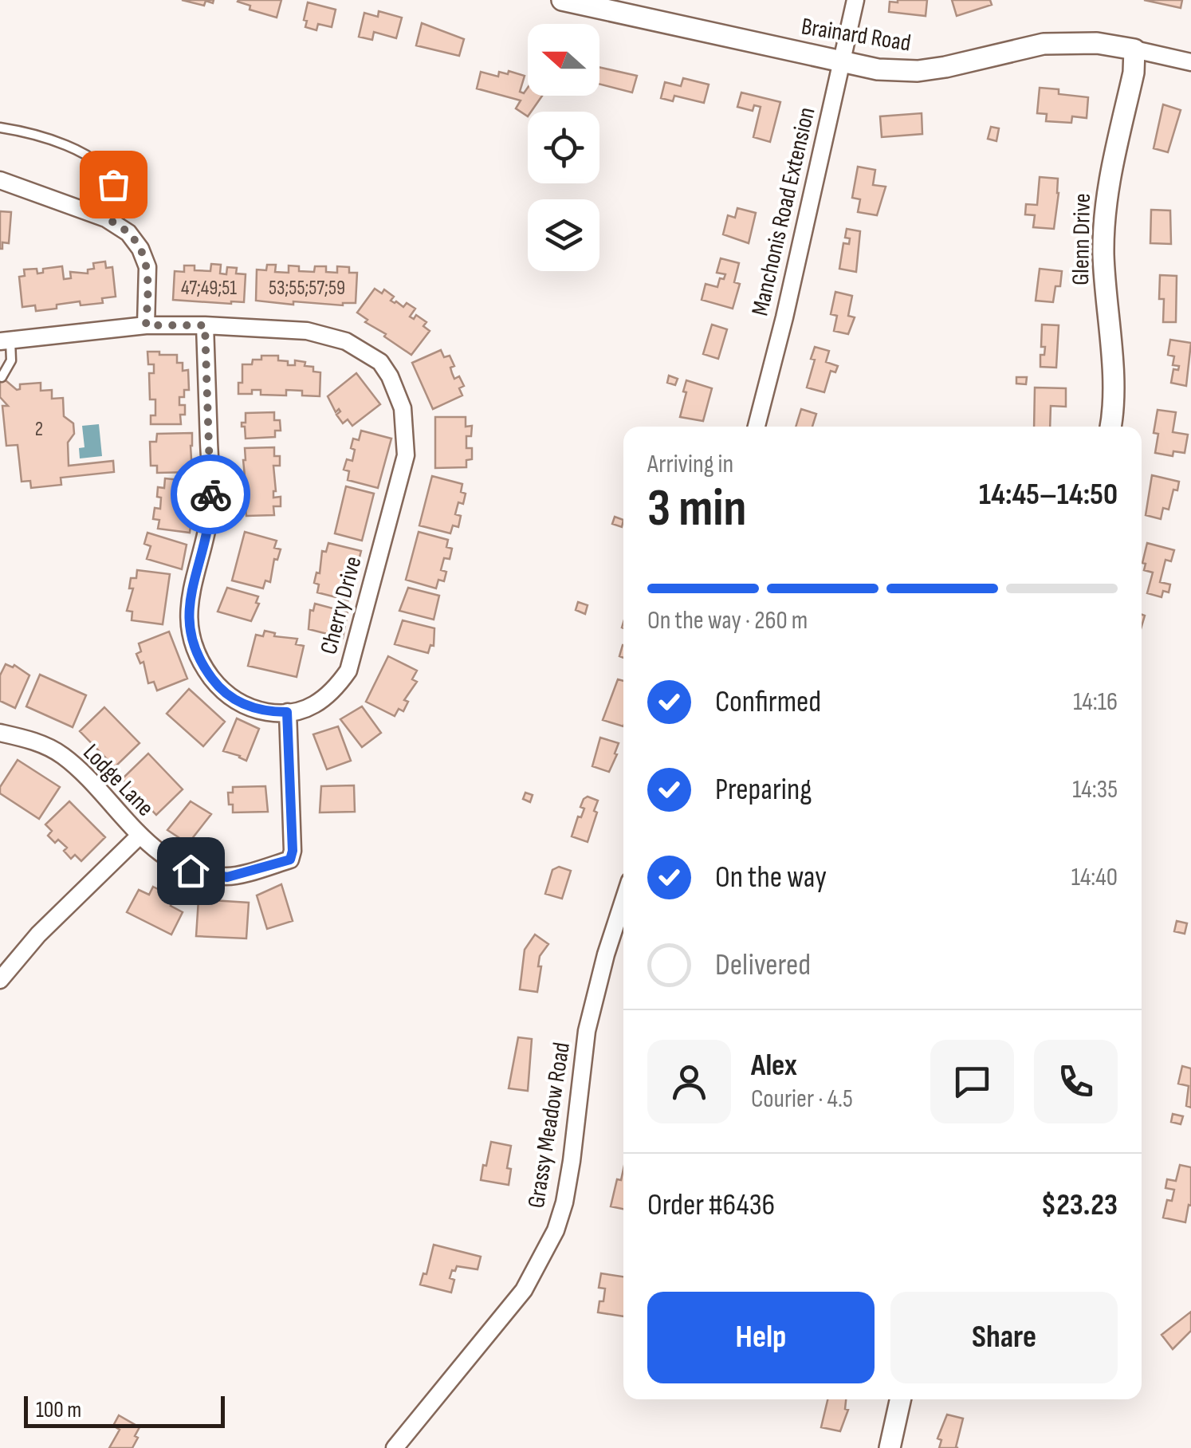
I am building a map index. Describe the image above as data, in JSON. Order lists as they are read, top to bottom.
{
  "streets": {
    "street": [
      "Brainard Road",
      "Manchonis Road Extension",
      "Glenn Drive",
      "Cherry Drive",
      "Lodge Lane",
      "Grassy Meadow Road"
    ]
  },
  "crossings": [
    ["Brainard Road", "Manchonis Road Extension"],
    ["Brainard Road", "Glenn Drive"],
    ["Cherry Drive", "Lodge Lane"]
  ],
  "house_numbers": ["47;49;51", "53;55;57;59", "2"],
  "scale_bar": "100 m",
  "north": "left",
  "page": {
    "heading": ["3 min", "Arriving in", "14:45–14:50"],
    "panel": [
      "Alex",
      "Courier · 4.5",
      "Order #6436",
      "$23.23"
    ],
    "bar": "On the way · 260 m",
    "list": [
      ["Confirmed", "14:16"],
      ["Preparing", "14:35"],
      ["On the way", "14:40"],
      "Delivered"
    ],
    "buttons": ["Help", "Share"],
    "scale": "100 m"
  }
}
